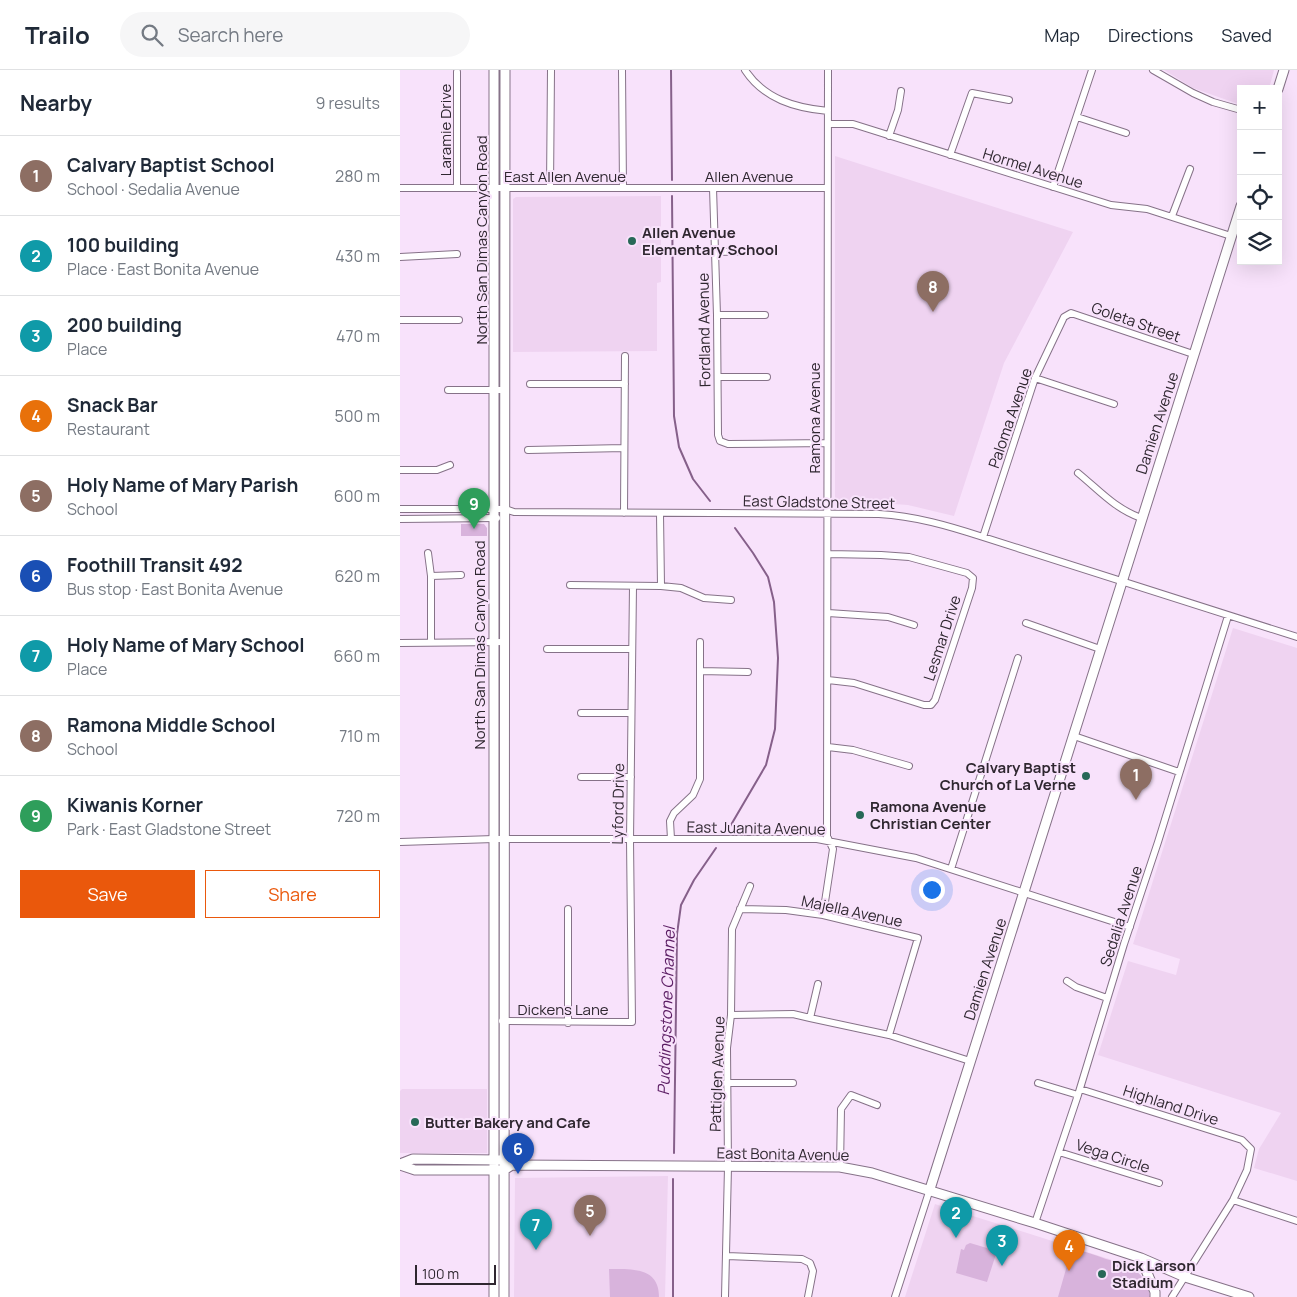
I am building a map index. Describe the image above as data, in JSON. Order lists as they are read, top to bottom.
{
  "streets": {
    "main road": ["North San Dimas Canyon Road", "Damien Avenue", "East Bonita Avenue"],
    "street": [
      "Laramie Drive",
      "Hormel Avenue",
      "East Allen Avenue",
      "Allen Avenue",
      "Goleta Street",
      "Fordland Avenue",
      "Ramona Avenue",
      "Paloma Avenue",
      "East Gladstone Street",
      "Lesmar Drive",
      "Lyford Drive",
      "East Juanita Avenue",
      "Majella Avenue",
      "Sedalia Avenue",
      "Dickens Lane",
      "Pattiglen Avenue",
      "Highland Drive",
      "Vega Circle"
    ]
  },
  "crossings": [
    ["Laramie Drive", "East Allen Avenue"],
    ["Hormel Avenue", "Ramona Avenue"],
    ["Hormel Avenue", "Damien Avenue"],
    ["East Allen Avenue", "Allen Avenue"],
    ["East Allen Avenue", "North San Dimas Canyon Road"],
    ["Allen Avenue", "Fordland Avenue"],
    ["Allen Avenue", "Ramona Avenue"],
    ["North San Dimas Canyon Road", "East Gladstone Street"],
    ["North San Dimas Canyon Road", "East Juanita Avenue"],
    ["North San Dimas Canyon Road", "Dickens Lane"],
    ["North San Dimas Canyon Road", "East Bonita Avenue"],
    ["Goleta Street", "Paloma Avenue"],
    ["Goleta Street", "Damien Avenue"],
    ["Fordland Avenue", "Ramona Avenue"],
    ["Ramona Avenue", "East Gladstone Street"],
    ["Ramona Avenue", "Lesmar Drive"],
    ["Ramona Avenue", "East Juanita Avenue"],
    ["Ramona Avenue", "Majella Avenue"],
    ["Paloma Avenue", "East Gladstone Street"],
    ["Damien Avenue", "East Gladstone Street"],
    ["Damien Avenue", "East Juanita Avenue"],
    ["Damien Avenue", "East Bonita Avenue"],
    ["East Gladstone Street", "Sedalia Avenue"],
    ["Lyford Drive", "East Juanita Avenue"],
    ["Lyford Drive", "Dickens Lane"],
    ["East Juanita Avenue", "Sedalia Avenue"],
    ["Majella Avenue", "Pattiglen Avenue"],
    ["Sedalia Avenue", "Highland Drive"],
    ["Sedalia Avenue", "East Bonita Avenue"],
    ["Sedalia Avenue", "Vega Circle"],
    ["Pattiglen Avenue", "East Bonita Avenue"]
  ],
  "water": ["Puddingstone Channel"],
  "places": [
    "Allen Avenue Elementary School",
    "Calvary Baptist Church of La Verne",
    "Ramona Avenue Christian Center",
    "Butter Bakery and Cafe",
    "Dick Larson Stadium"
  ],
  "scale_bar": "100 m",
  "page": {
    "header": "Trailo",
    "search": "Search here",
    "nav": ["Map", "Directions", "Saved"],
    "heading": ["Nearby", "9 results"],
    "map_buttons": ["+", "−"],
    "list": [
      {
        "mark": "1",
        "name": "Calvary Baptist School",
        "note": "School · Sedalia Avenue",
        "value": "280 m"
      },
      {
        "mark": "2",
        "name": "100 building",
        "note": "Place · East Bonita Avenue",
        "value": "430 m"
      },
      {
        "mark": "3",
        "name": "200 building",
        "note": "Place",
        "value": "470 m"
      },
      {
        "mark": "4",
        "name": "Snack Bar",
        "note": "Restaurant",
        "value": "500 m"
      },
      {
        "mark": "5",
        "name": "Holy Name of Mary Parish",
        "note": "School",
        "value": "600 m"
      },
      {
        "mark": "6",
        "name": "Foothill Transit 492",
        "note": "Bus stop · East Bonita Avenue",
        "value": "620 m"
      },
      {
        "mark": "7",
        "name": "Holy Name of Mary School",
        "note": "Place",
        "value": "660 m"
      },
      {
        "mark": "8",
        "name": "Ramona Middle School",
        "note": "School",
        "value": "710 m"
      },
      {
        "mark": "9",
        "name": "Kiwanis Korner",
        "note": "Park · East Gladstone Street",
        "value": "720 m"
      }
    ],
    "pins": [
      "8",
      "9",
      "1",
      "6",
      "5",
      "2",
      "7",
      "3",
      "4"
    ],
    "buttons": ["Save", "Share"],
    "scale": "100 m"
  }
}
